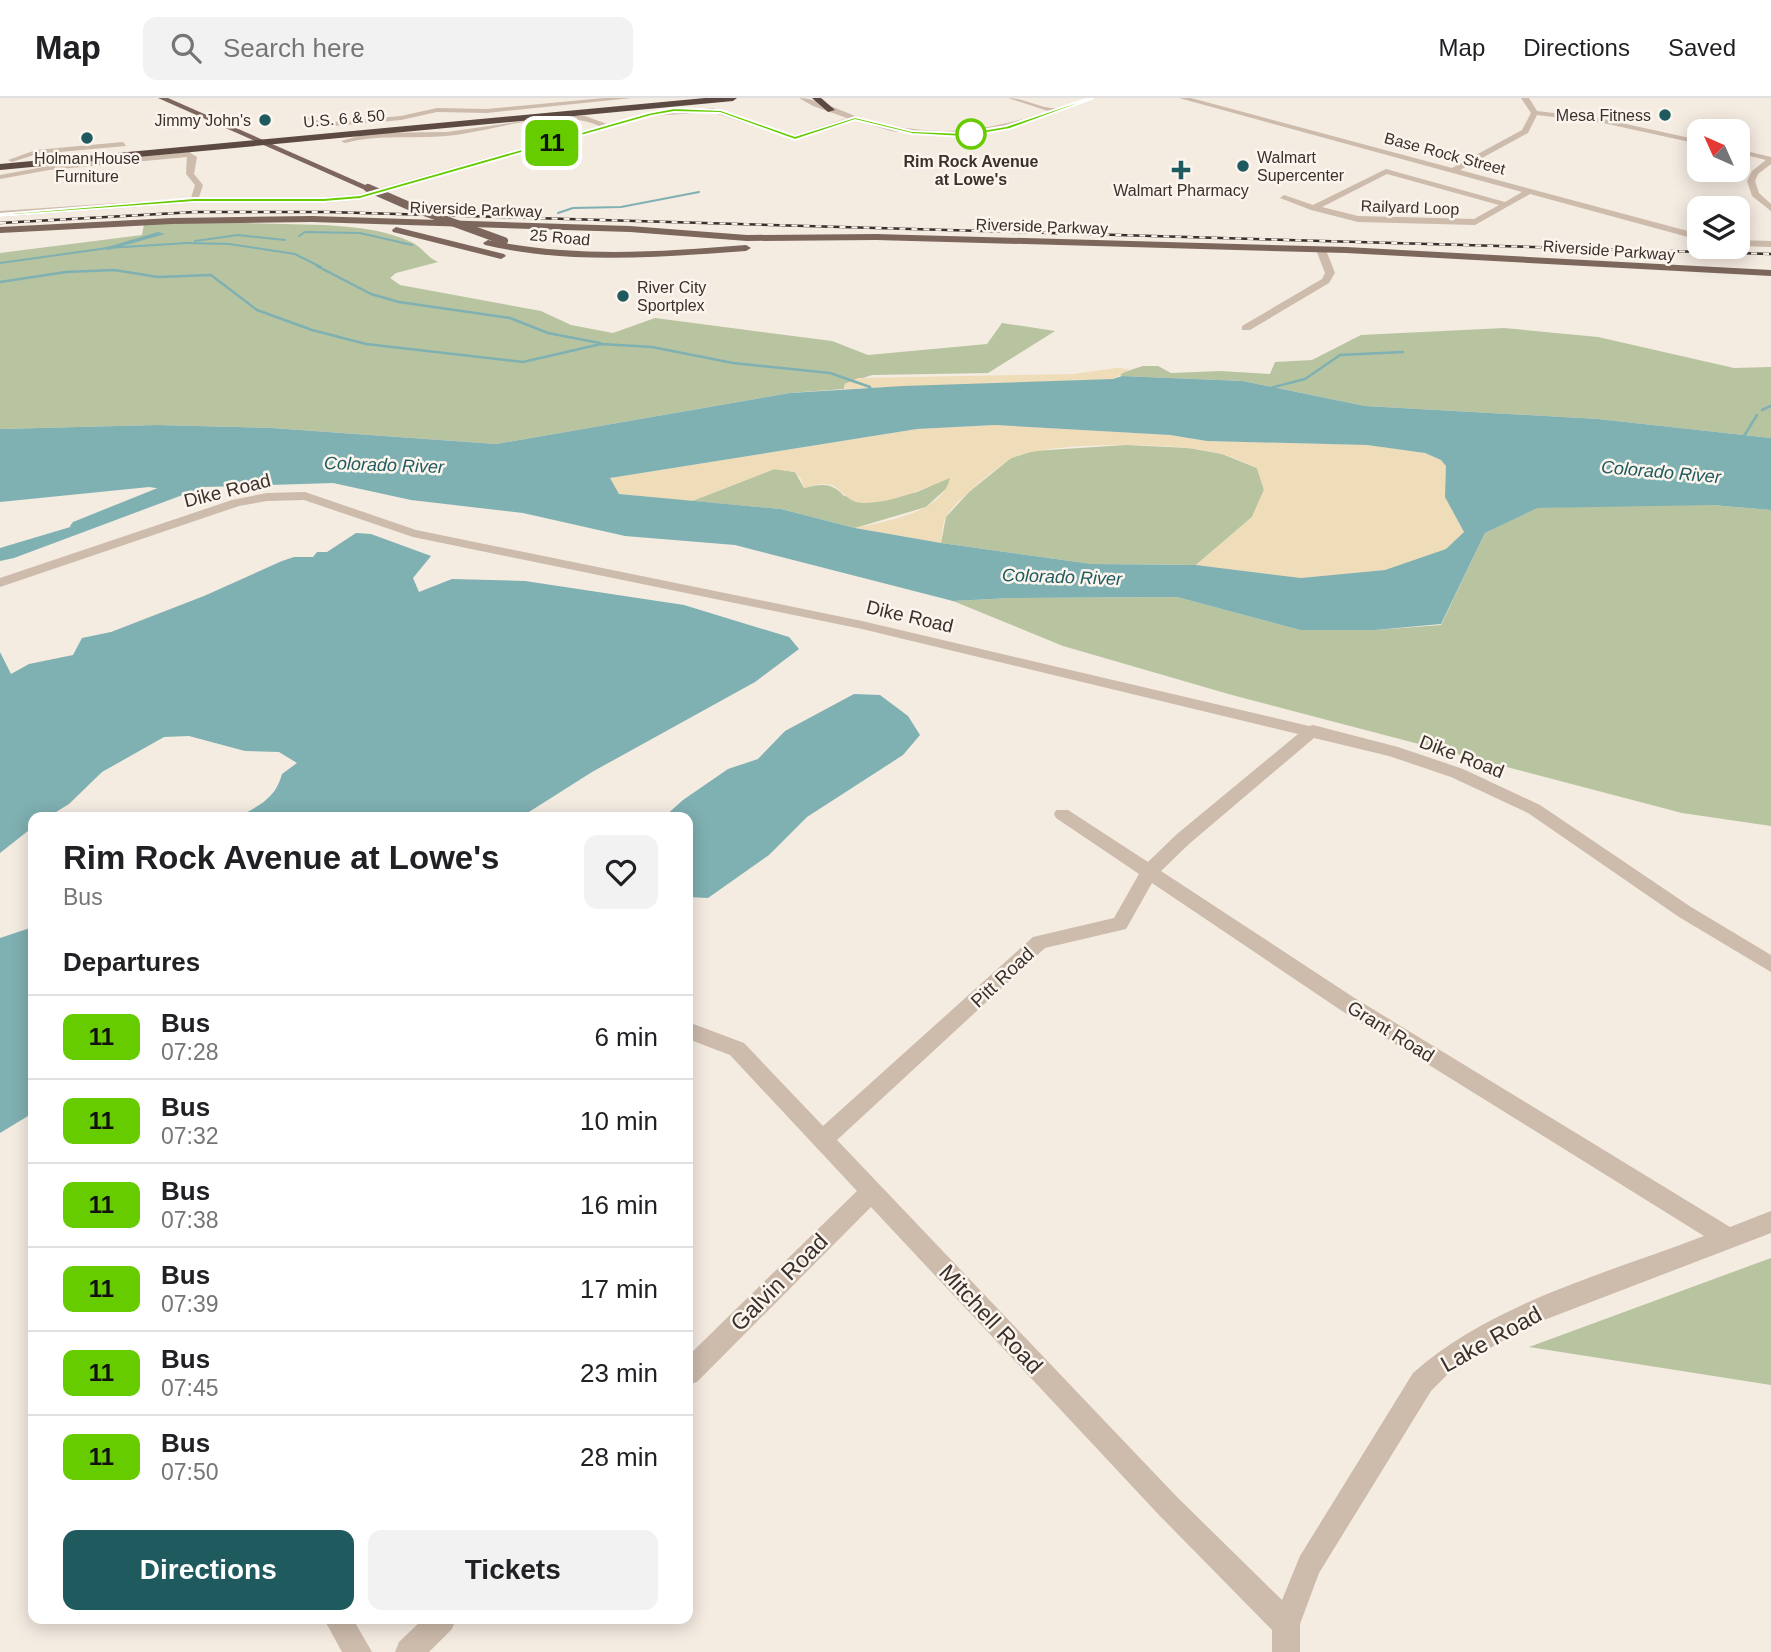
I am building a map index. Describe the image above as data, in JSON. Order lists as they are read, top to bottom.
{
  "streets": {
    "highway": ["U.S. 6 & 50"],
    "main road": ["Riverside Parkway", "25 Road"],
    "street": [
      "Base Rock Street",
      "Railyard Loop",
      "Dike Road",
      "Pitt Road",
      "Grant Road",
      "Galvin Road",
      "Mitchell Road",
      "Lake Road"
    ]
  },
  "crossings": [
    ["U.S. 6 & 50", "25 Road"],
    ["Base Rock Street", "Railyard Loop"],
    ["Riverside Parkway", "25 Road"],
    ["Dike Road", "Pitt Road"],
    ["Pitt Road", "Grant Road"],
    ["Pitt Road", "Mitchell Road"],
    ["Grant Road", "Lake Road"],
    ["Galvin Road", "Mitchell Road"],
    ["Mitchell Road", "Lake Road"]
  ],
  "water": ["Colorado River"],
  "places": {
    "other": [
      "Mesa Fitness",
      "Jimmy John's",
      "Rim Rock Avenue at Lowe's",
      "Holman House Furniture",
      "Walmart Supercenter",
      "River City Sportplex"
    ],
    "health": ["Walmart Pharmacy"]
  },
  "lines": ["bus line 11"],
  "north": "top left",
  "page": {
    "header": "Map",
    "search": "Search here",
    "nav": ["Map", "Directions", "Saved"],
    "on_map": "11",
    "heading": [
      ["Rim Rock Avenue at Lowe's", "Bus"],
      "Departures"
    ],
    "list": [
      {
        "mark": "11",
        "name": "Bus",
        "note": "07:28",
        "value": "6 min"
      },
      {
        "mark": "11",
        "name": "Bus",
        "note": "07:32",
        "value": "10 min"
      },
      {
        "mark": "11",
        "name": "Bus",
        "note": "07:38",
        "value": "16 min"
      },
      {
        "mark": "11",
        "name": "Bus",
        "note": "07:39",
        "value": "17 min"
      },
      {
        "mark": "11",
        "name": "Bus",
        "note": "07:45",
        "value": "23 min"
      },
      {
        "mark": "11",
        "name": "Bus",
        "note": "07:50",
        "value": "28 min"
      }
    ],
    "buttons": ["Directions", "Tickets"]
  }
}
